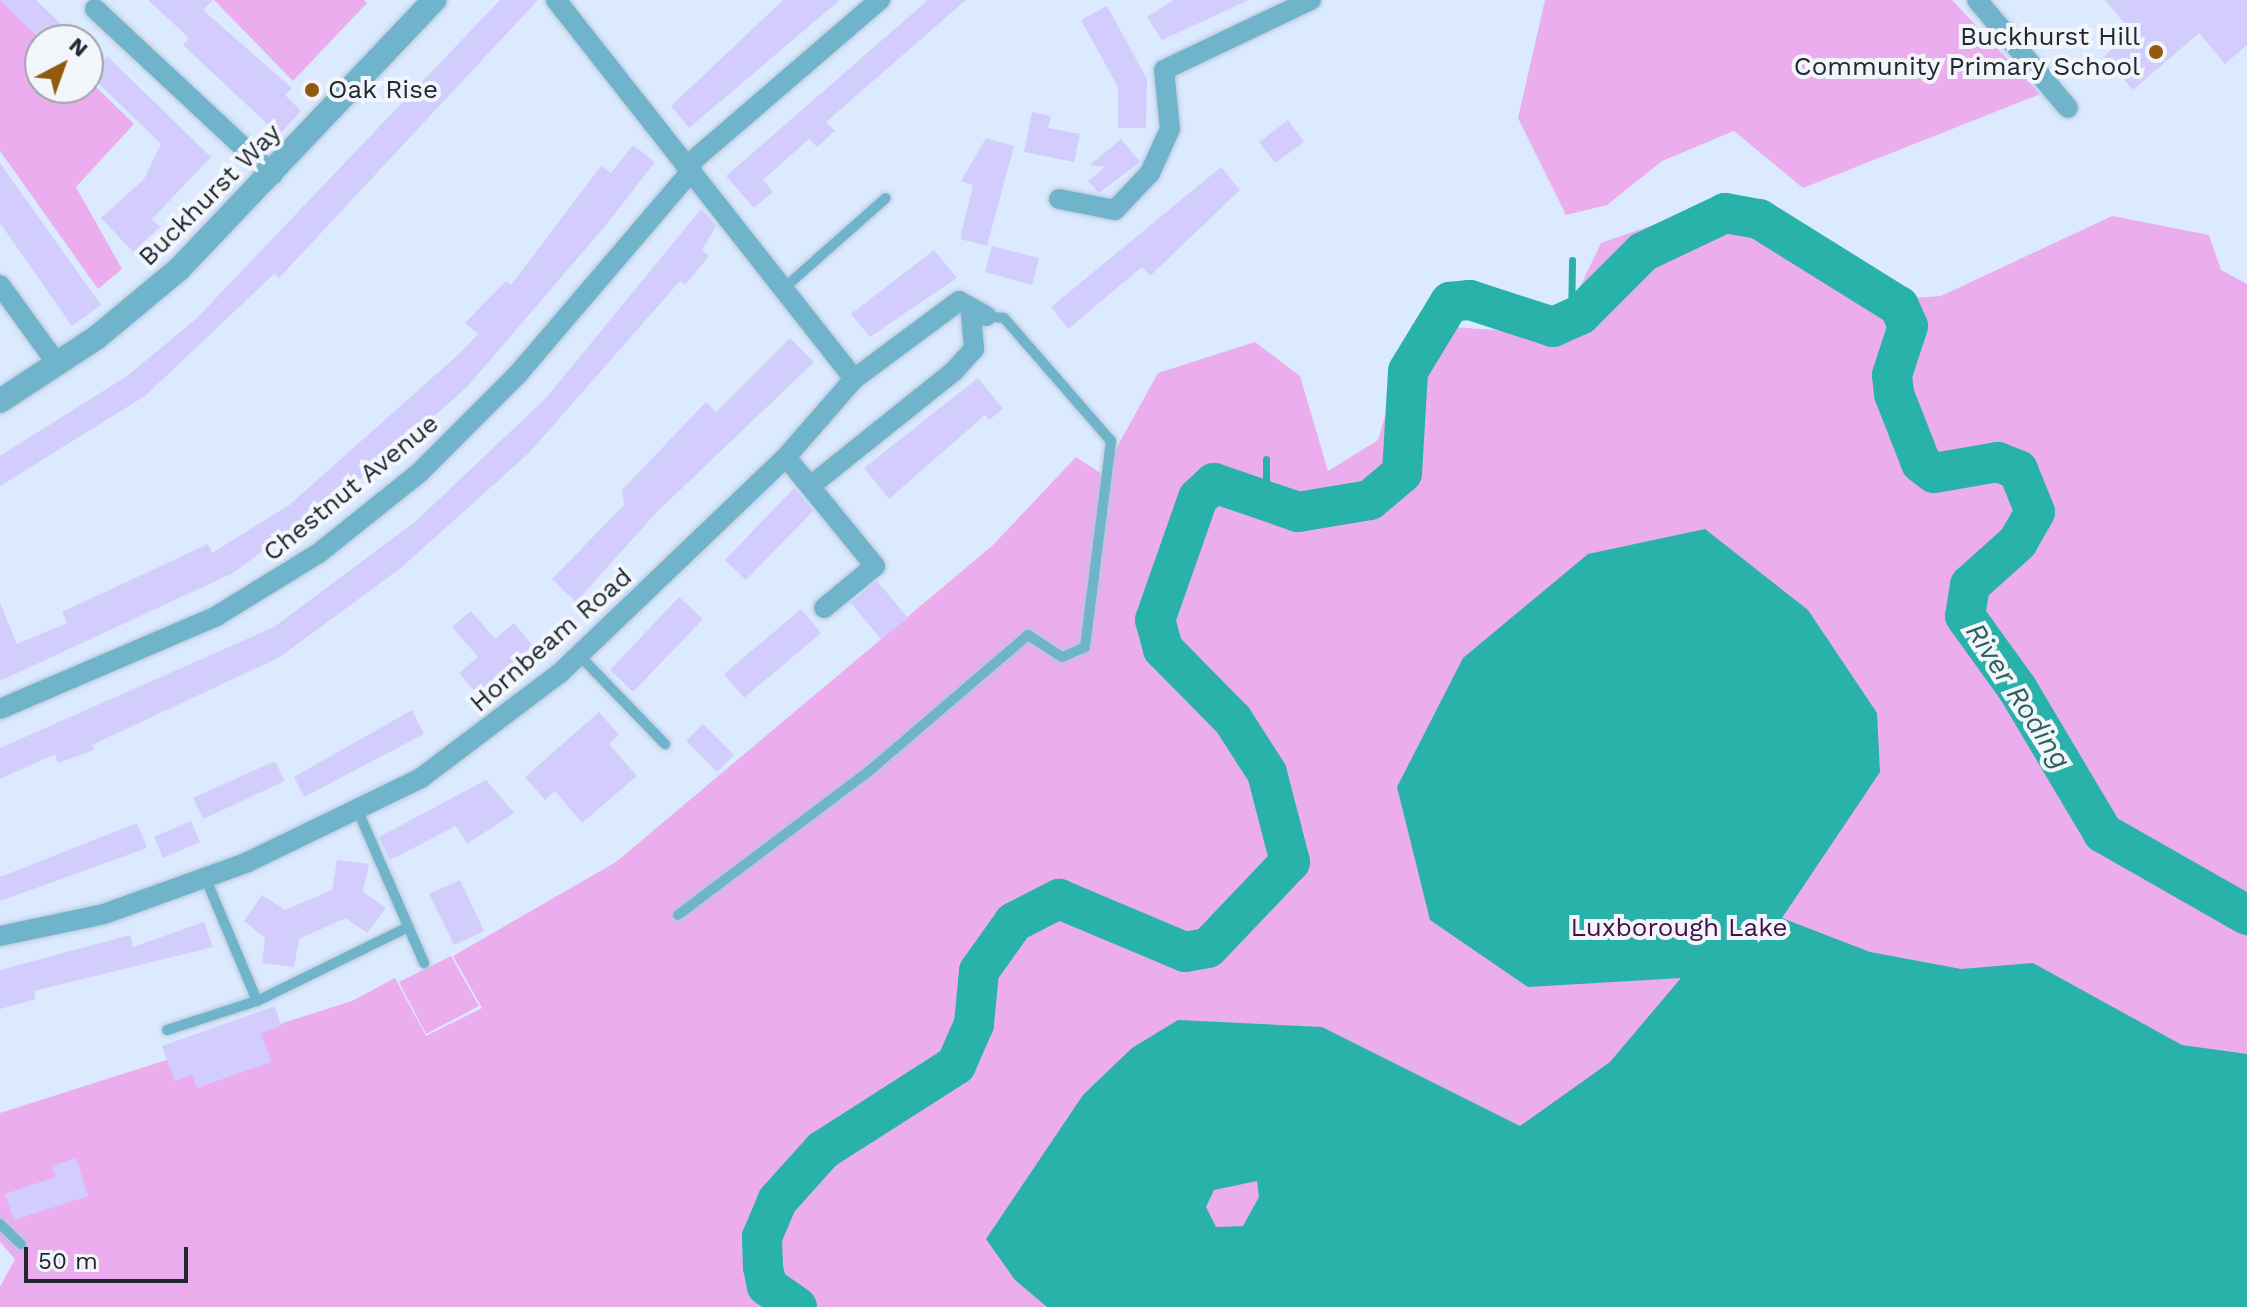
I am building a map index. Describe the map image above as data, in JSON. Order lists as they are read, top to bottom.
{
  "streets": {
    "street": ["Buckhurst Way", "Chestnut Avenue", "Hornbeam Road"]
  },
  "water": ["River Roding"],
  "parks": ["Luxborough Lake"],
  "places": ["Buckhurst Hill Community Primary School", "Oak Rise"],
  "scale_bar": "50 m",
  "north": "top right"
}
